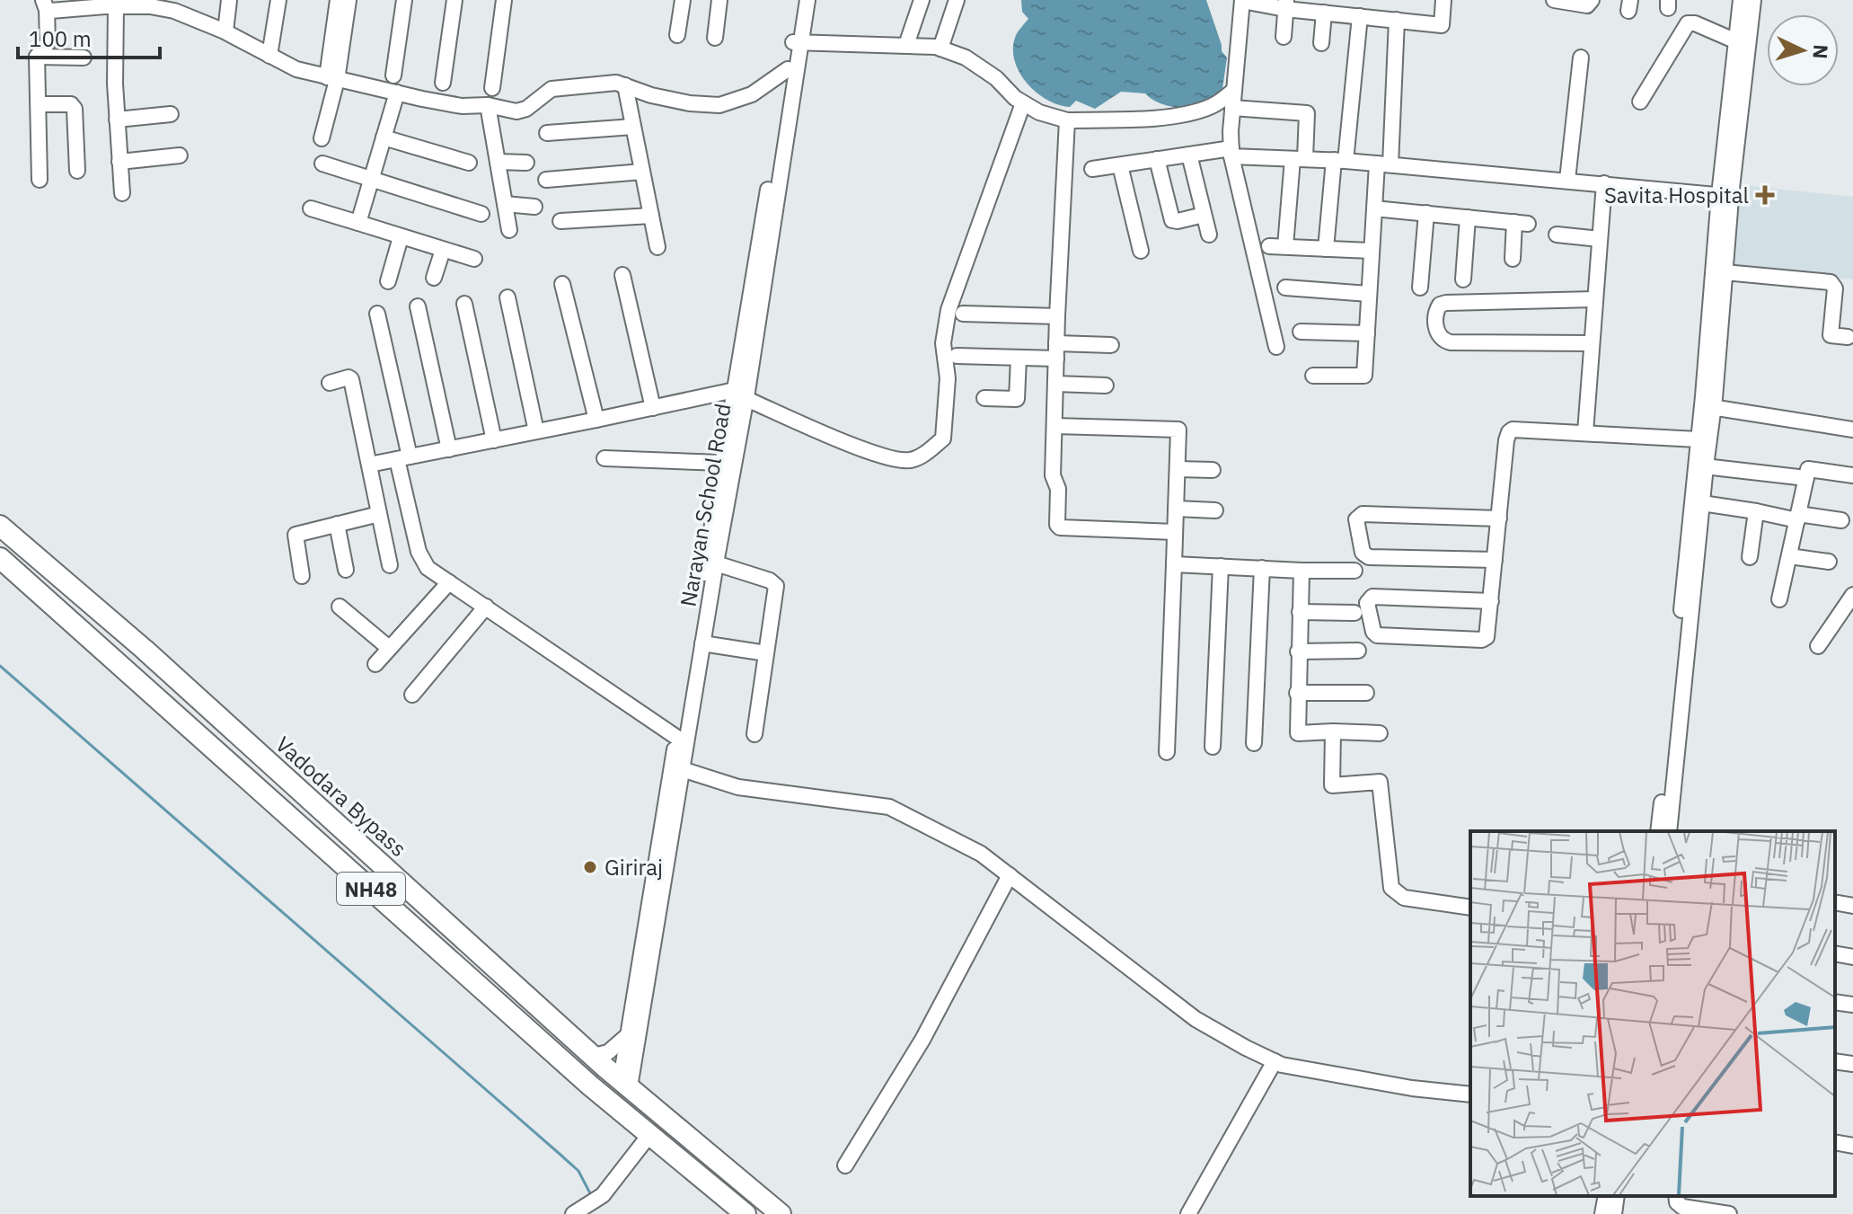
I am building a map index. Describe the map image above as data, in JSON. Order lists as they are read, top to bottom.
{
  "streets": {
    "highway": ["Vadodara Bypass", "NH48"],
    "street": ["Narayan School Road"]
  },
  "crossings": [
    ["Narayan School Road", "Vadodara Bypass"]
  ],
  "places": {
    "health": ["Savita Hospital"],
    "other": ["Giriraj"]
  },
  "scale_bar": "100 m",
  "north": "right"
}
